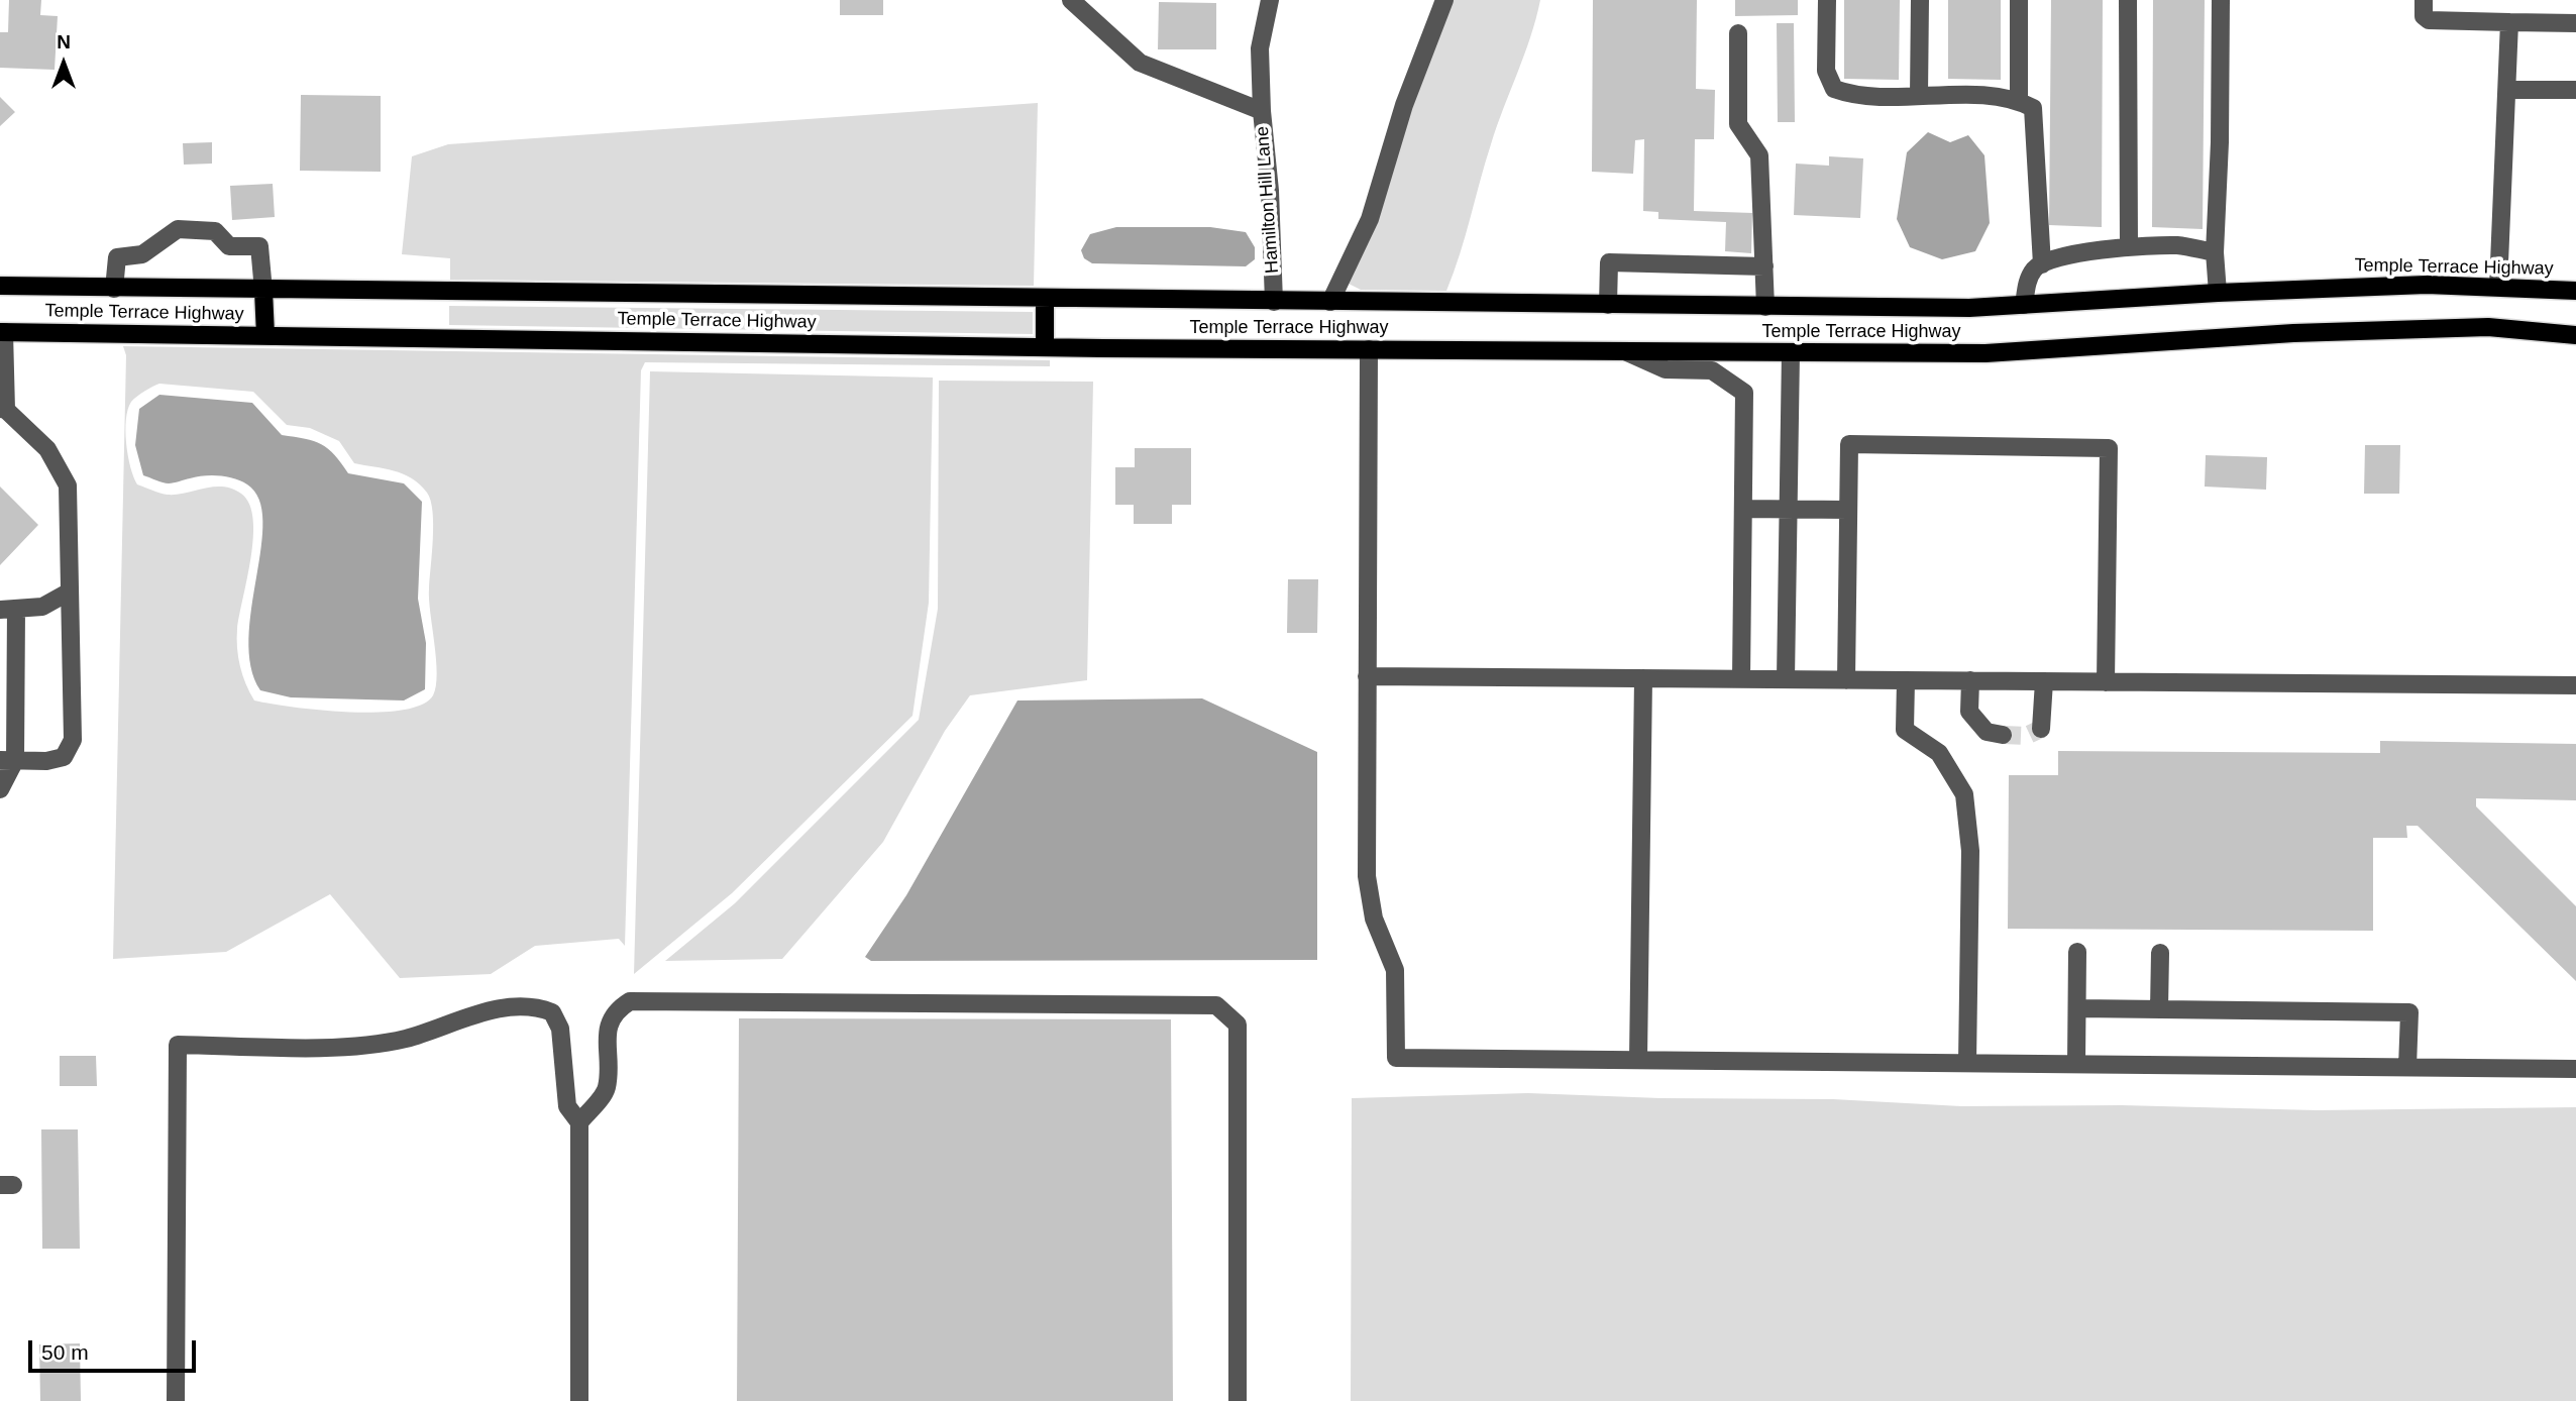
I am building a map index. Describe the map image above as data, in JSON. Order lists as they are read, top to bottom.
{
  "streets": {
    "main road": ["Temple Terrace Highway"],
    "street": ["Hamilton Hill Lane"]
  },
  "crossings": [
    ["Hamilton Hill Lane", "Temple Terrace Highway"]
  ],
  "scale_bar": "50 m",
  "north": "top"
}
